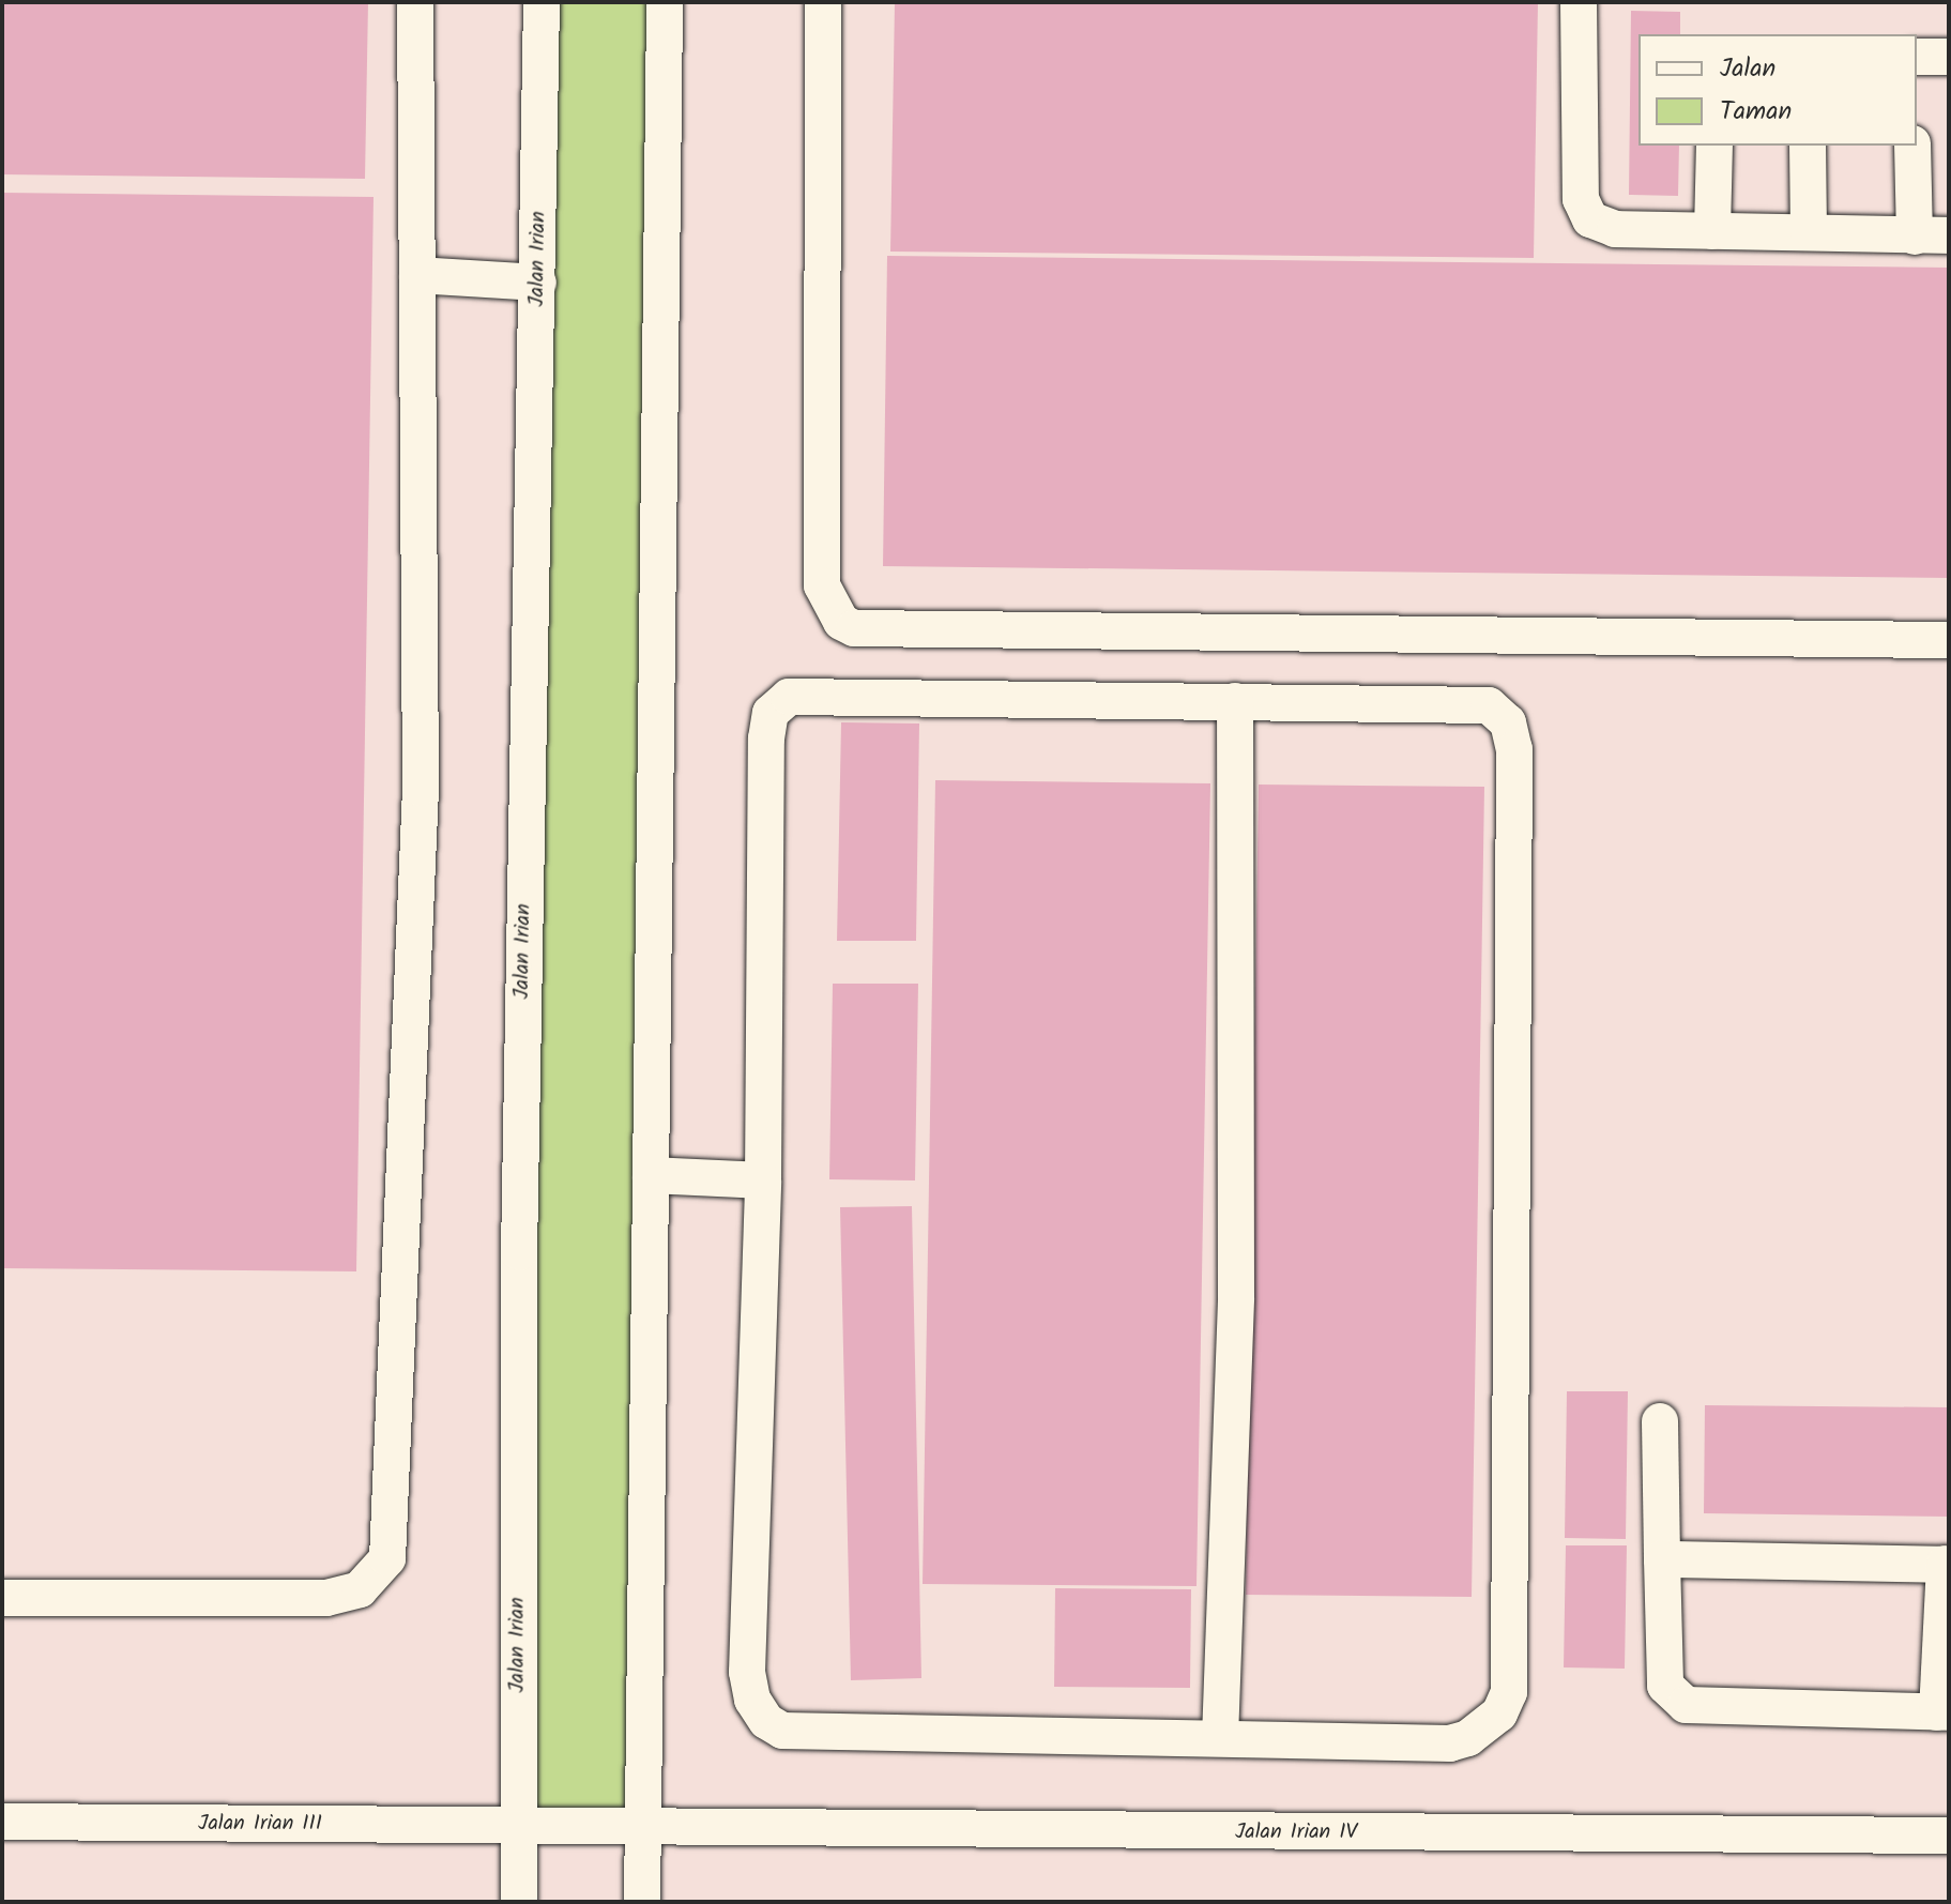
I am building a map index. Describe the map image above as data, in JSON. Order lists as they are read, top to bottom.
{
  "streets": {
    "street": ["Jalan Irian", "Jalan Irian III", "Jalan Irian IV"]
  },
  "crossings": [
    ["Jalan Irian", "Jalan Irian III"],
    ["Jalan Irian III", "Jalan Irian IV"]
  ],
  "legend": ["Jalan", "Taman"]
}
